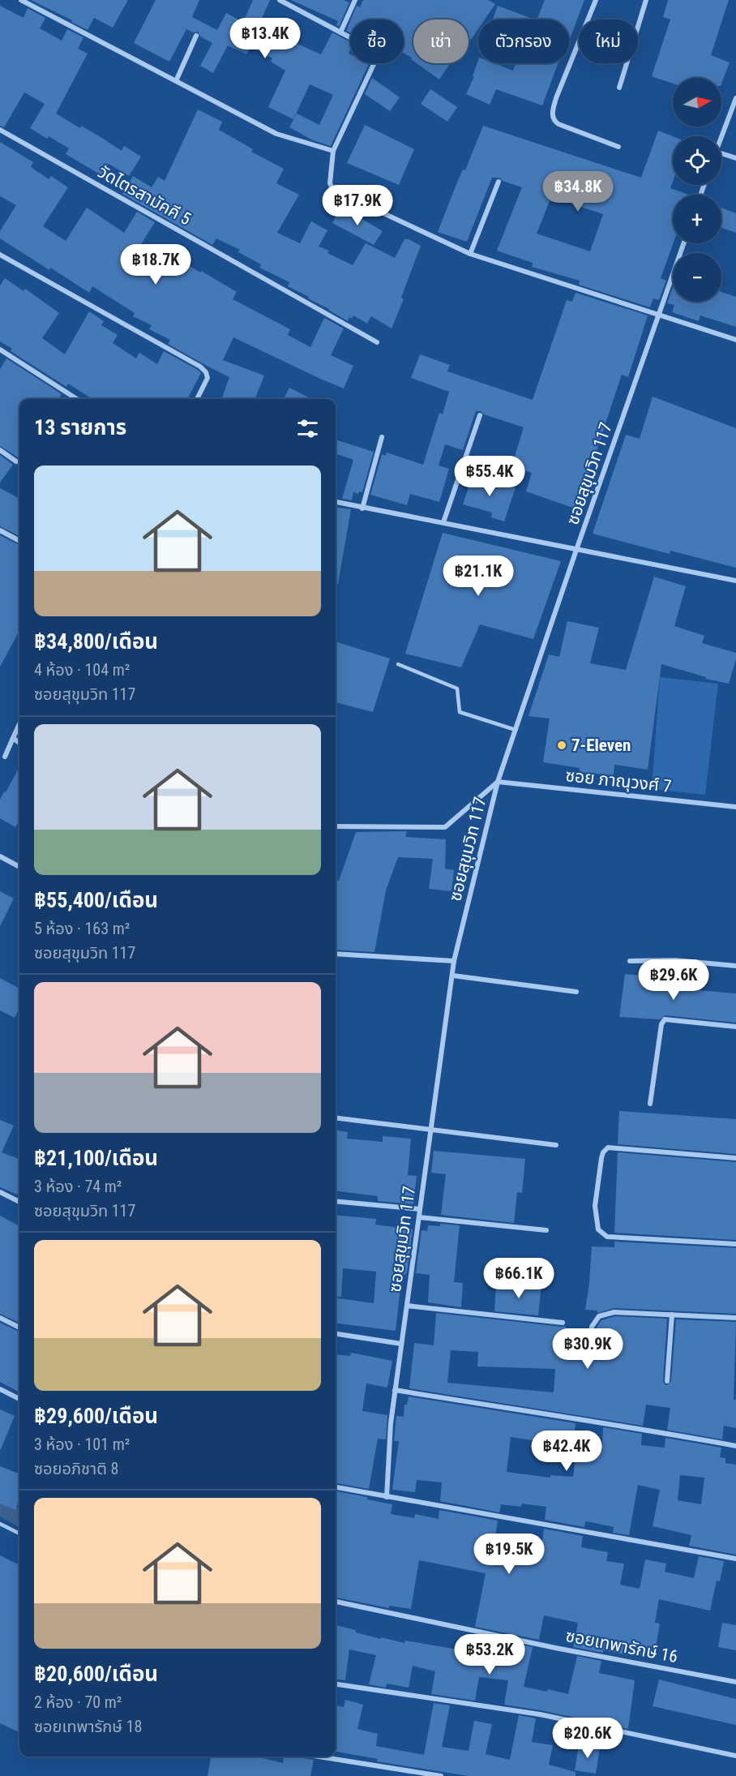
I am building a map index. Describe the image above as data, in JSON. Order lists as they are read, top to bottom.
{
  "streets": {
    "street": [
      "วัดไตรสามัคคี 5",
      "ซอยสุขุมวิท 117",
      "ซอย ภาณุวงศ์ 7",
      "ซอยเทพารักษ์ 16"
    ]
  },
  "crossings": [
    ["ซอยสุขุมวิท 117", "ซอย ภาณุวงศ์ 7"]
  ],
  "places": ["7-Eleven"],
  "north": "right",
  "page": {
    "price": [
      "฿13.4K",
      "฿34.8K",
      "฿17.9K",
      "฿18.7K",
      "฿55.4K",
      "฿21.1K",
      "฿29.6K",
      "฿66.1K",
      "฿30.9K",
      "฿42.4K",
      "฿19.5K",
      "฿53.2K",
      "฿20.6K"
    ],
    "chip": [
      "ซื้อ",
      "เช่า",
      "ตัวกรอง",
      "ใหม่"
    ],
    "map_buttons": ["+", "−"],
    "heading": "13 รายการ",
    "list": [
      {
        "name": "฿34,800/เดือน",
        "note": "4 ห้อง · 104 m² · ซอยสุขุมวิท 117"
      },
      {
        "name": "฿55,400/เดือน",
        "note": "5 ห้อง · 163 m² · ซอยสุขุมวิท 117"
      },
      {
        "name": "฿21,100/เดือน",
        "note": "3 ห้อง · 74 m² · ซอยสุขุมวิท 117"
      },
      {
        "name": "฿29,600/เดือน",
        "note": "3 ห้อง · 101 m² · ซอยอภิชาติ 8"
      },
      {
        "name": "฿20,600/เดือน",
        "note": "2 ห้อง · 70 m² · ซอยเทพารักษ์ 18"
      }
    ]
  }
}
